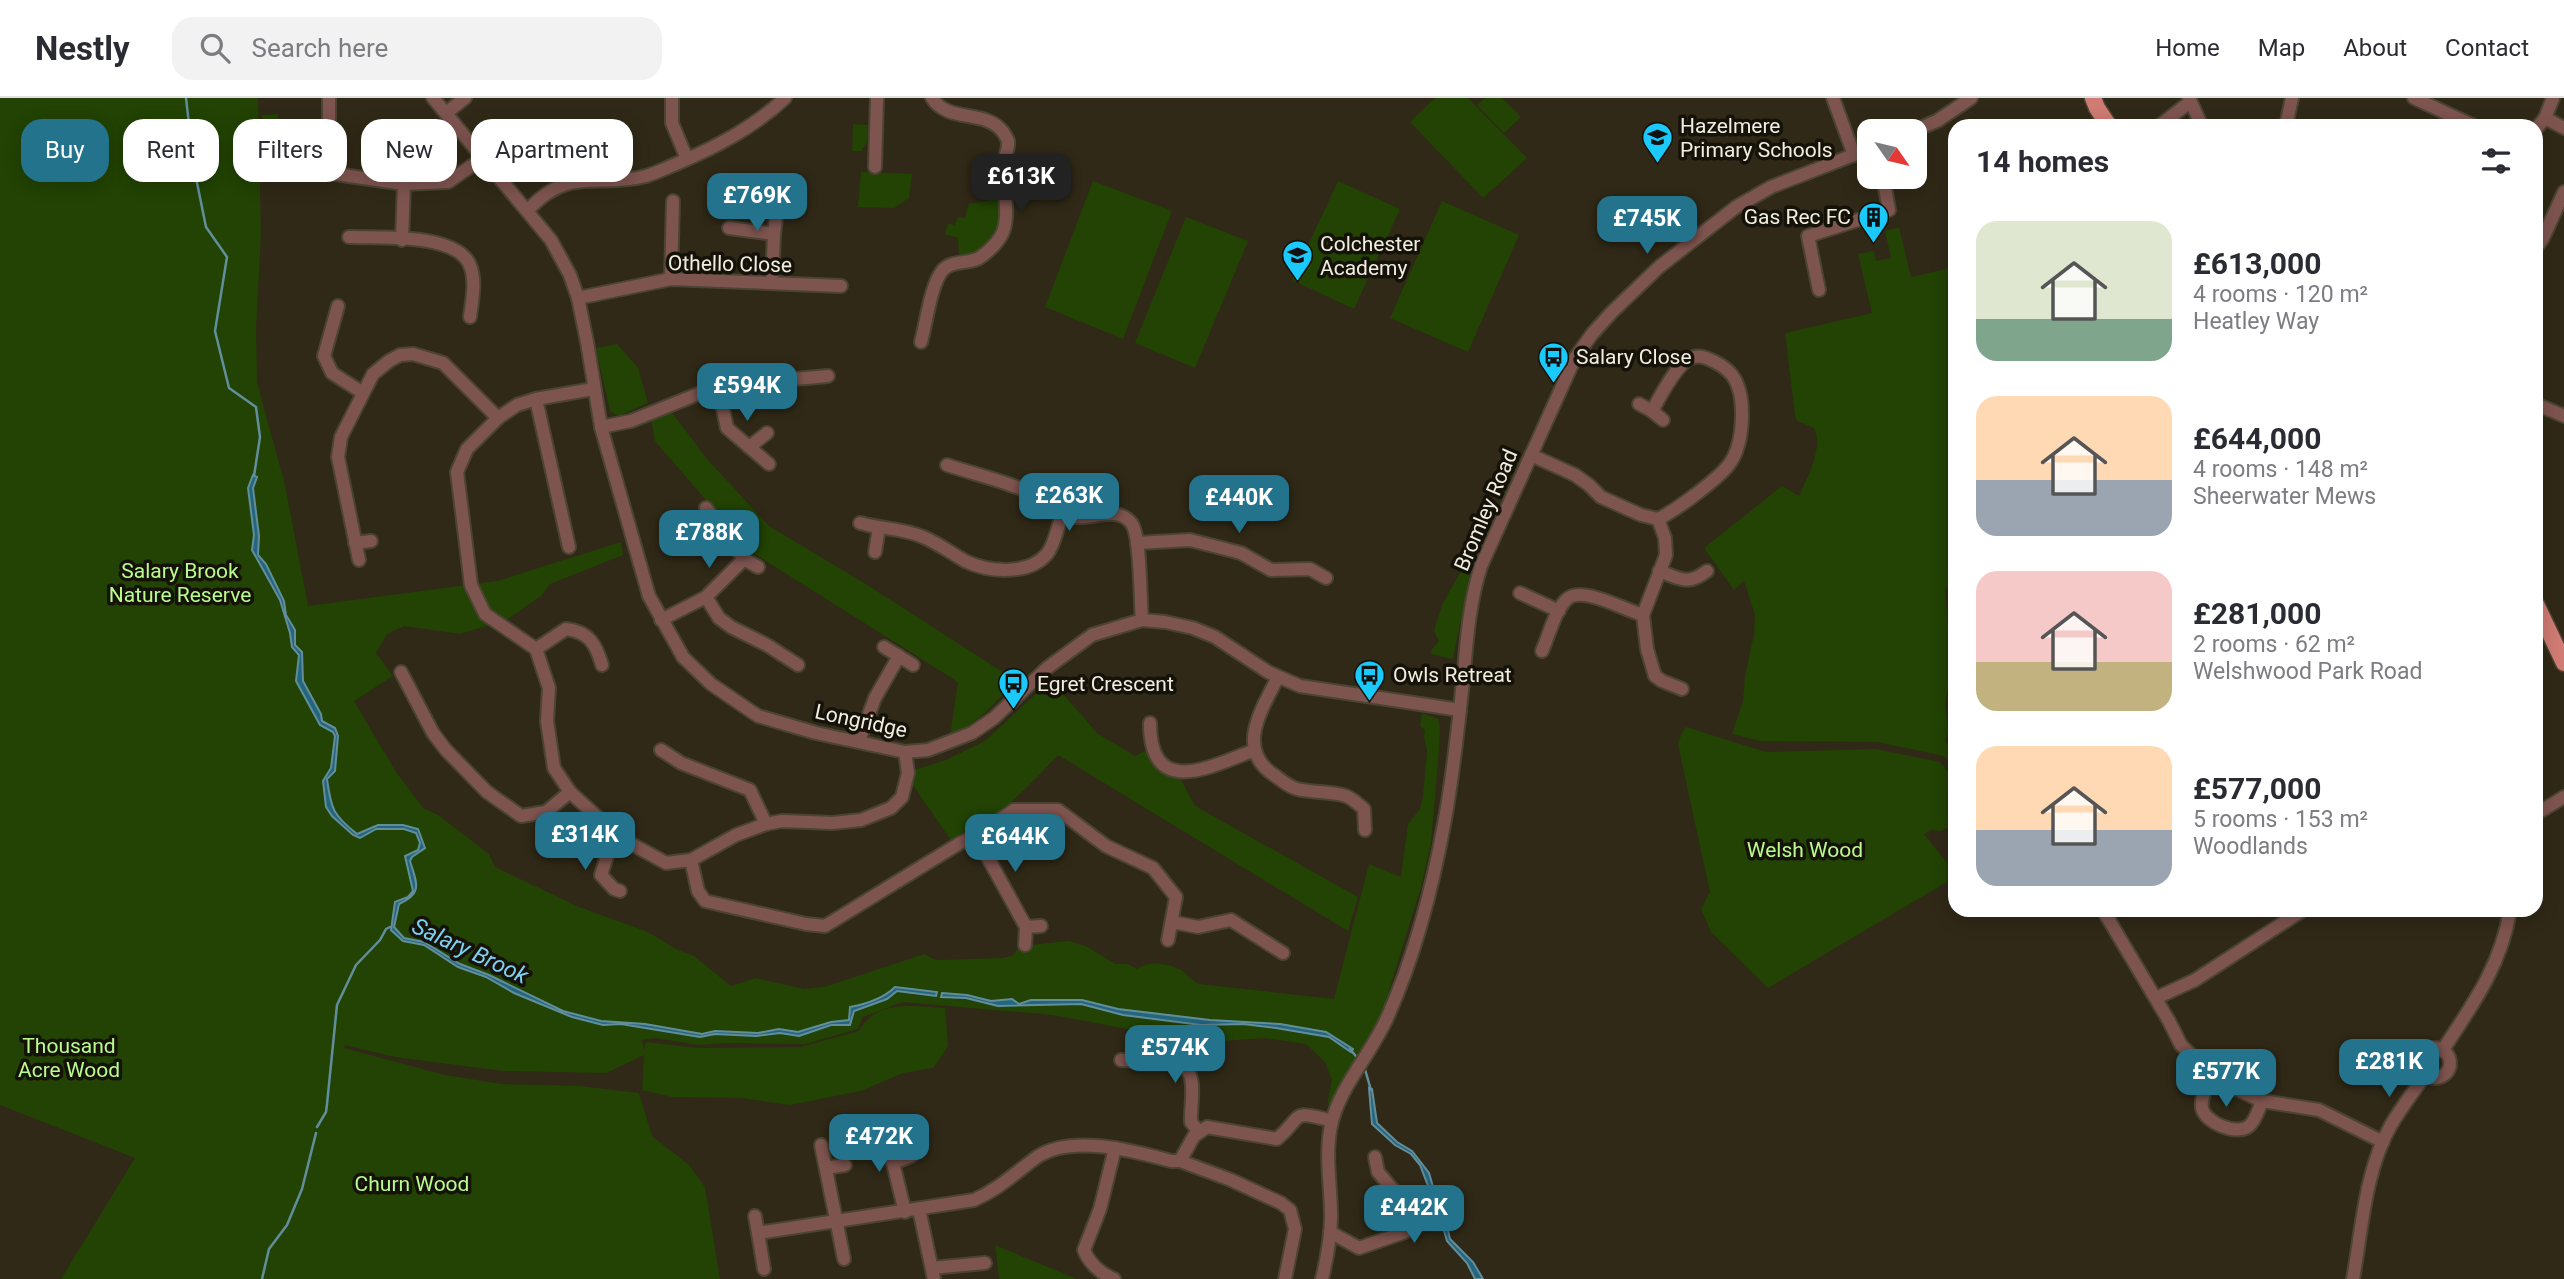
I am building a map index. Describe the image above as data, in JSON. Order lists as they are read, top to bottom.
{
  "streets": {
    "street": ["Othello Close", "Bromley Road", "Longridge"]
  },
  "crossings": [
    ["Othello Close", "Longridge"],
    ["Bromley Road", "Longridge"]
  ],
  "water": ["Salary Brook"],
  "parks": [
    "Salary Brook Nature Reserve",
    "Welsh Wood",
    "Thousand Acre Wood",
    "Churn Wood"
  ],
  "places": {
    "school or university": ["Hazelmere Primary Schools", "Colchester Academy"],
    "building": ["Gas Rec FC"],
    "bus stop": ["Salary Close", "Owls Retreat", "Egret Crescent"]
  },
  "north": "bottom right",
  "page": {
    "header": "Nestly",
    "search": "Search here",
    "nav": [
      "Home",
      "Map",
      "About",
      "Contact"
    ],
    "chip": [
      "Buy",
      "Rent",
      "Filters",
      "New",
      "Apartment"
    ],
    "heading": "14 homes",
    "price": [
      "£613K",
      "£769K",
      "£745K",
      "£594K",
      "£263K",
      "£440K",
      "£788K",
      "£314K",
      "£644K",
      "£574K",
      "£281K",
      "£577K",
      "£472K",
      "£442K"
    ],
    "list": [
      {
        "name": "£613,000",
        "note": "4 rooms · 120 m² · Heatley Way"
      },
      {
        "name": "£644,000",
        "note": "4 rooms · 148 m² · Sheerwater Mews"
      },
      {
        "name": "£281,000",
        "note": "2 rooms · 62 m² · Welshwood Park Road"
      },
      {
        "name": "£577,000",
        "note": "5 rooms · 153 m² · Woodlands"
      }
    ]
  }
}
